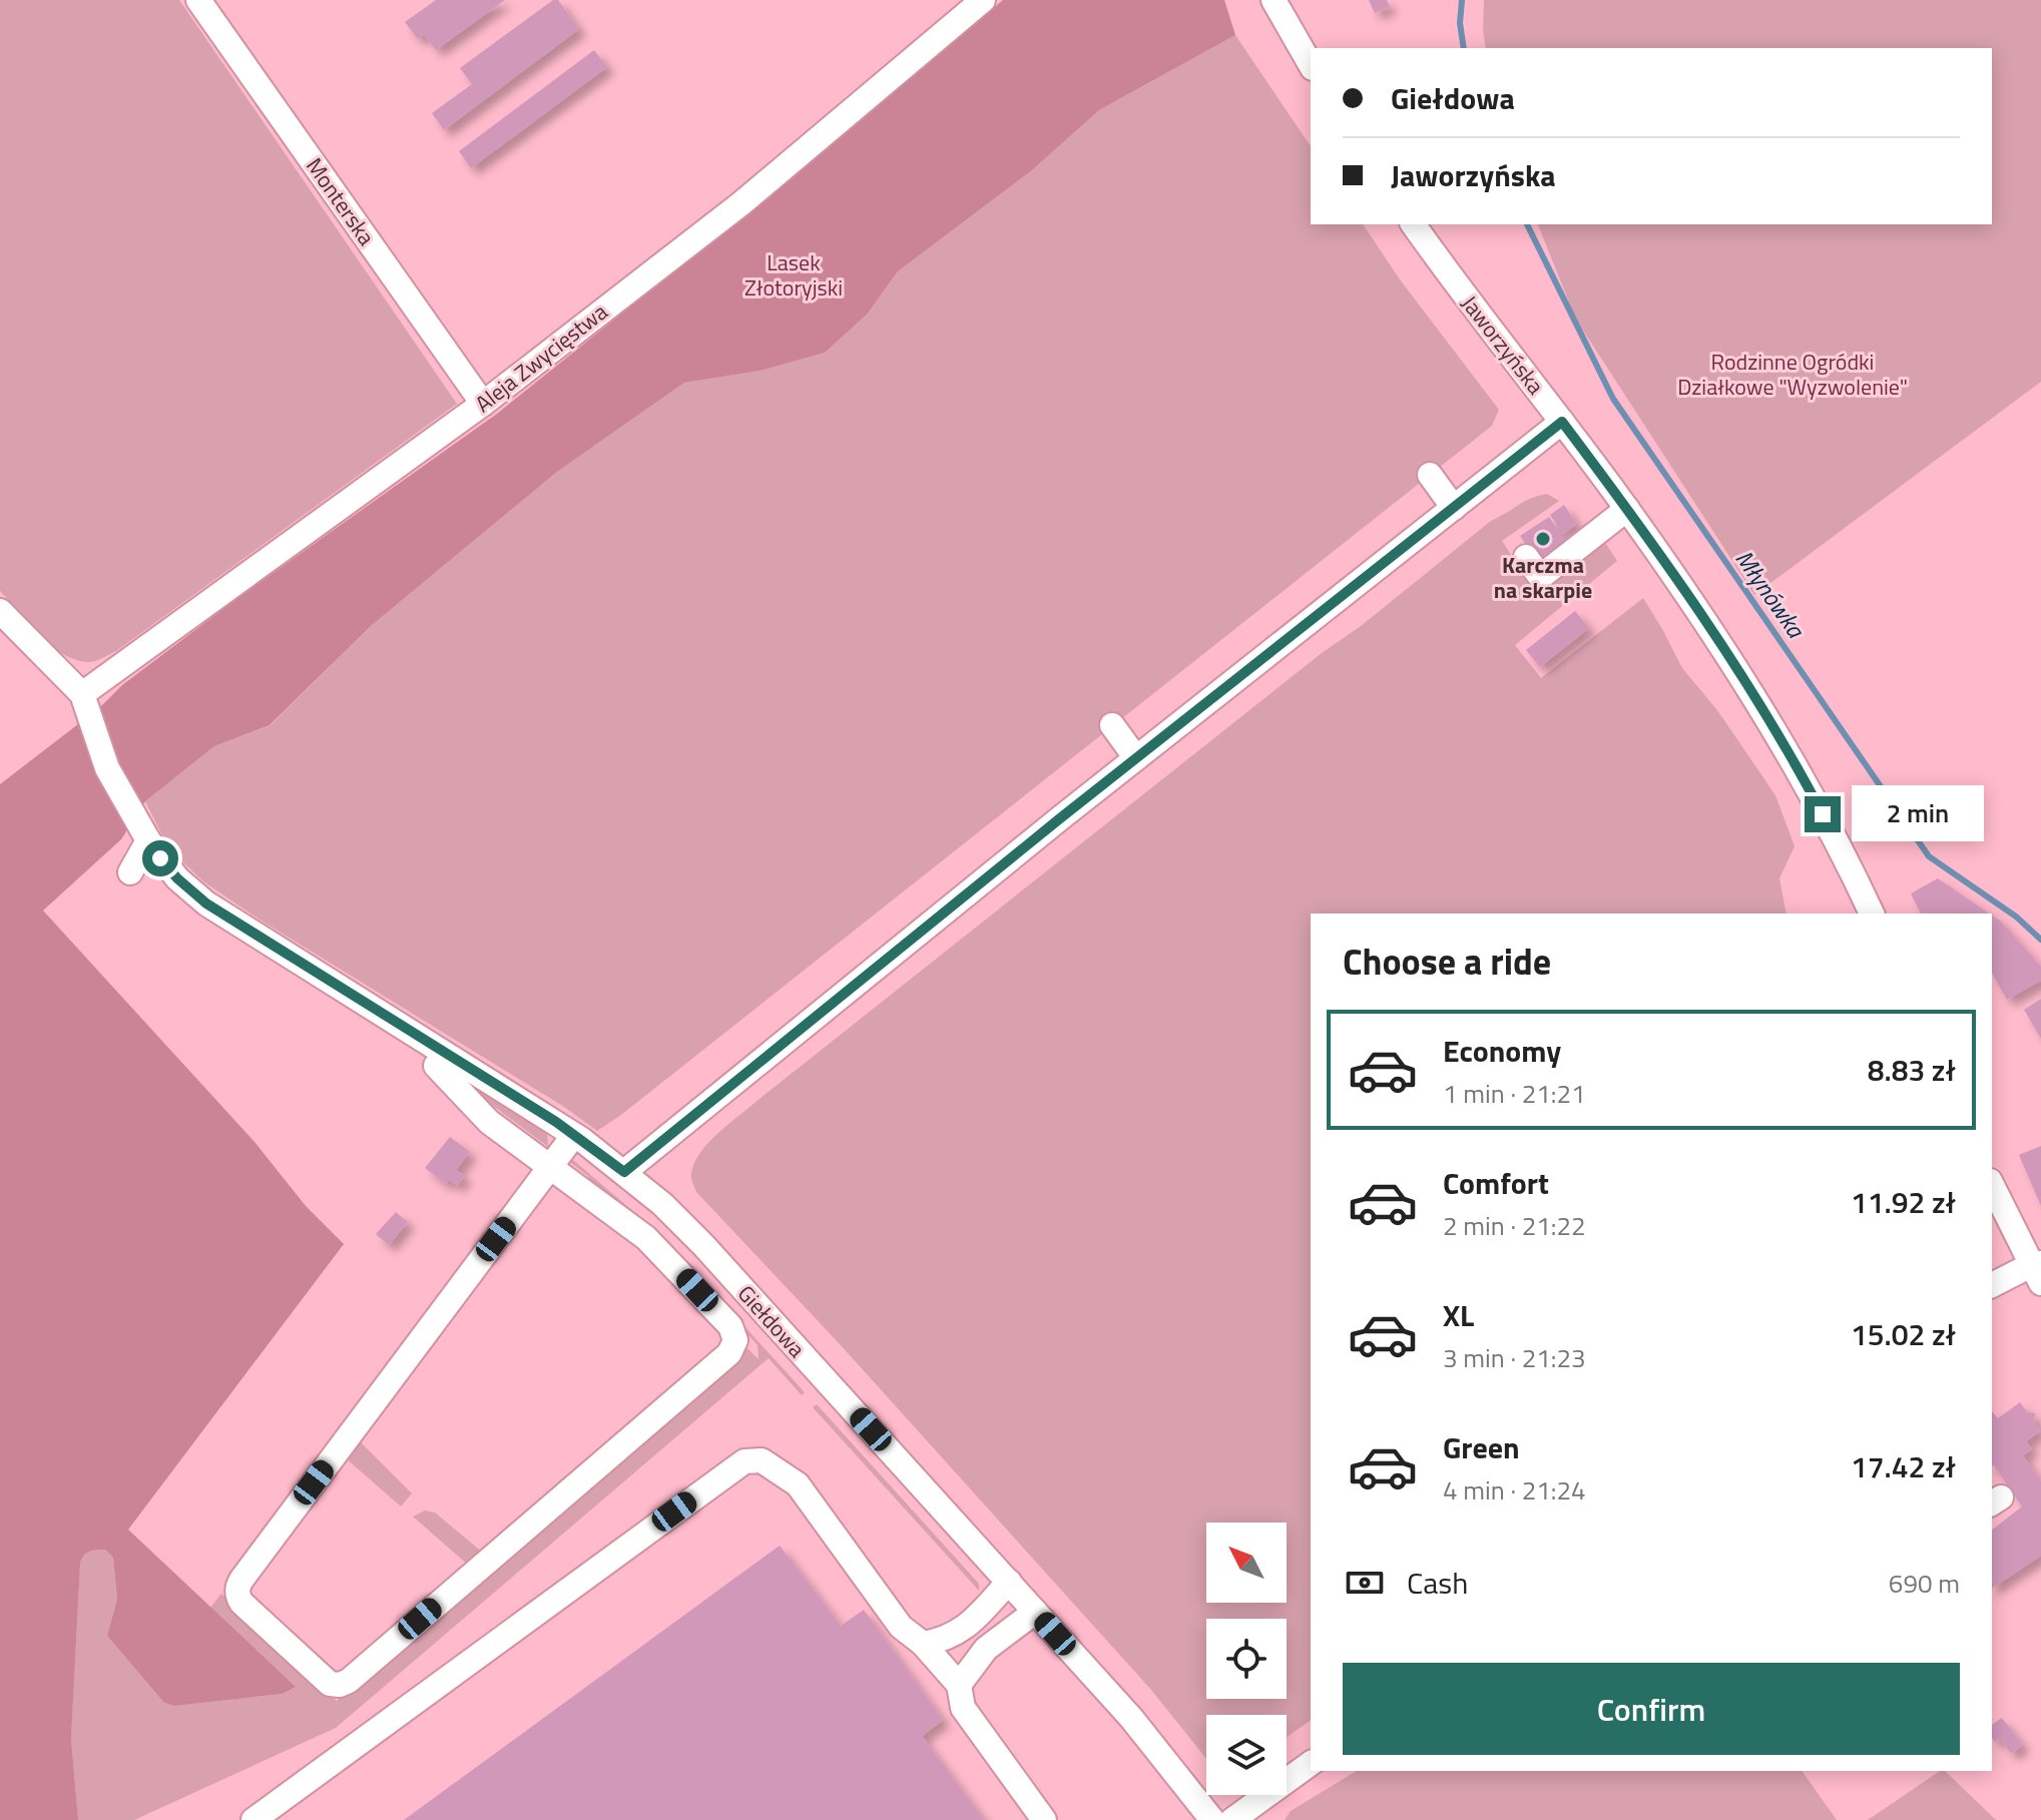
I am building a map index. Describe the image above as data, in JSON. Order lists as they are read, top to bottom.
{
  "streets": {
    "street": [
      "Monterska",
      "Jaworzyńska",
      "Aleja Zwycięstwa",
      "Giełdowa"
    ]
  },
  "crossings": [
    ["Monterska", "Aleja Zwycięstwa"],
    ["Aleja Zwycięstwa", "Giełdowa"]
  ],
  "water": ["Młynówka"],
  "parks": ["Lasek Złotoryjski", "Rodzinne Ogródki Działkowe \"Wyzwolenie\""],
  "places": ["Karczma na skarpie"],
  "north": "top left",
  "page": {
    "banner": ["Giełdowa", "Jaworzyńska"],
    "bubble": "2 min",
    "heading": "Choose a ride",
    "list": [
      {
        "name": "Economy",
        "note": "1 min · 21:21",
        "value": "8.83 zł"
      },
      {
        "name": "Comfort",
        "note": "2 min · 21:22",
        "value": "11.92 zł"
      },
      {
        "name": "XL",
        "note": "3 min · 21:23",
        "value": "15.02 zł"
      },
      {
        "name": "Green",
        "note": "4 min · 21:24",
        "value": "17.42 zł"
      }
    ],
    "pay": ["Cash", "690 m"],
    "buttons": "Confirm"
  }
}
